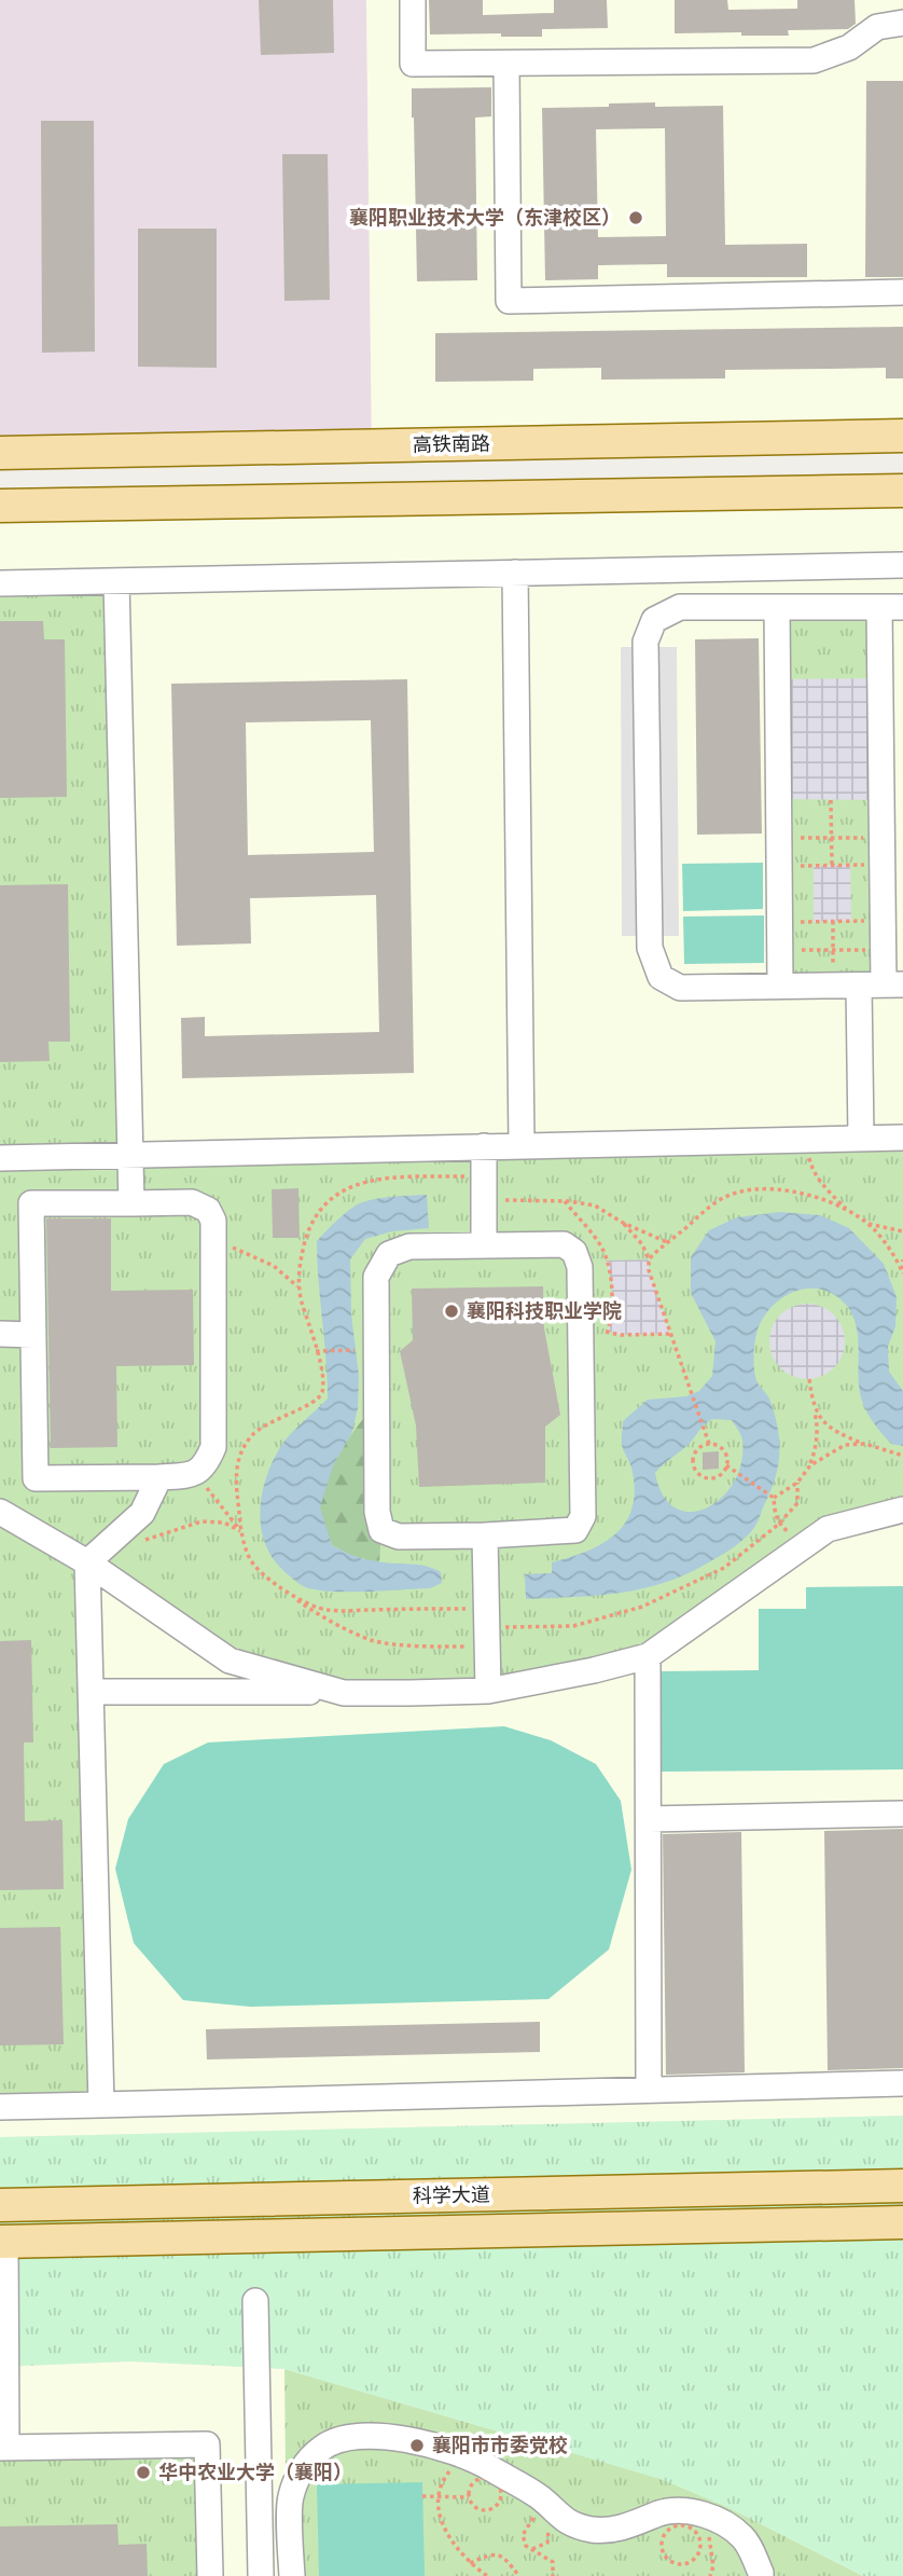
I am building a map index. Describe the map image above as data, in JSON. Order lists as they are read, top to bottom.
{
  "streets": {
    "main road": ["高铁南路", "科学大道"]
  },
  "places": [
    "襄阳职业技术大学（东津校区）",
    "襄阳科技职业学院",
    "襄阳市市委党校",
    "华中农业大学（襄阳）"
  ]
}
